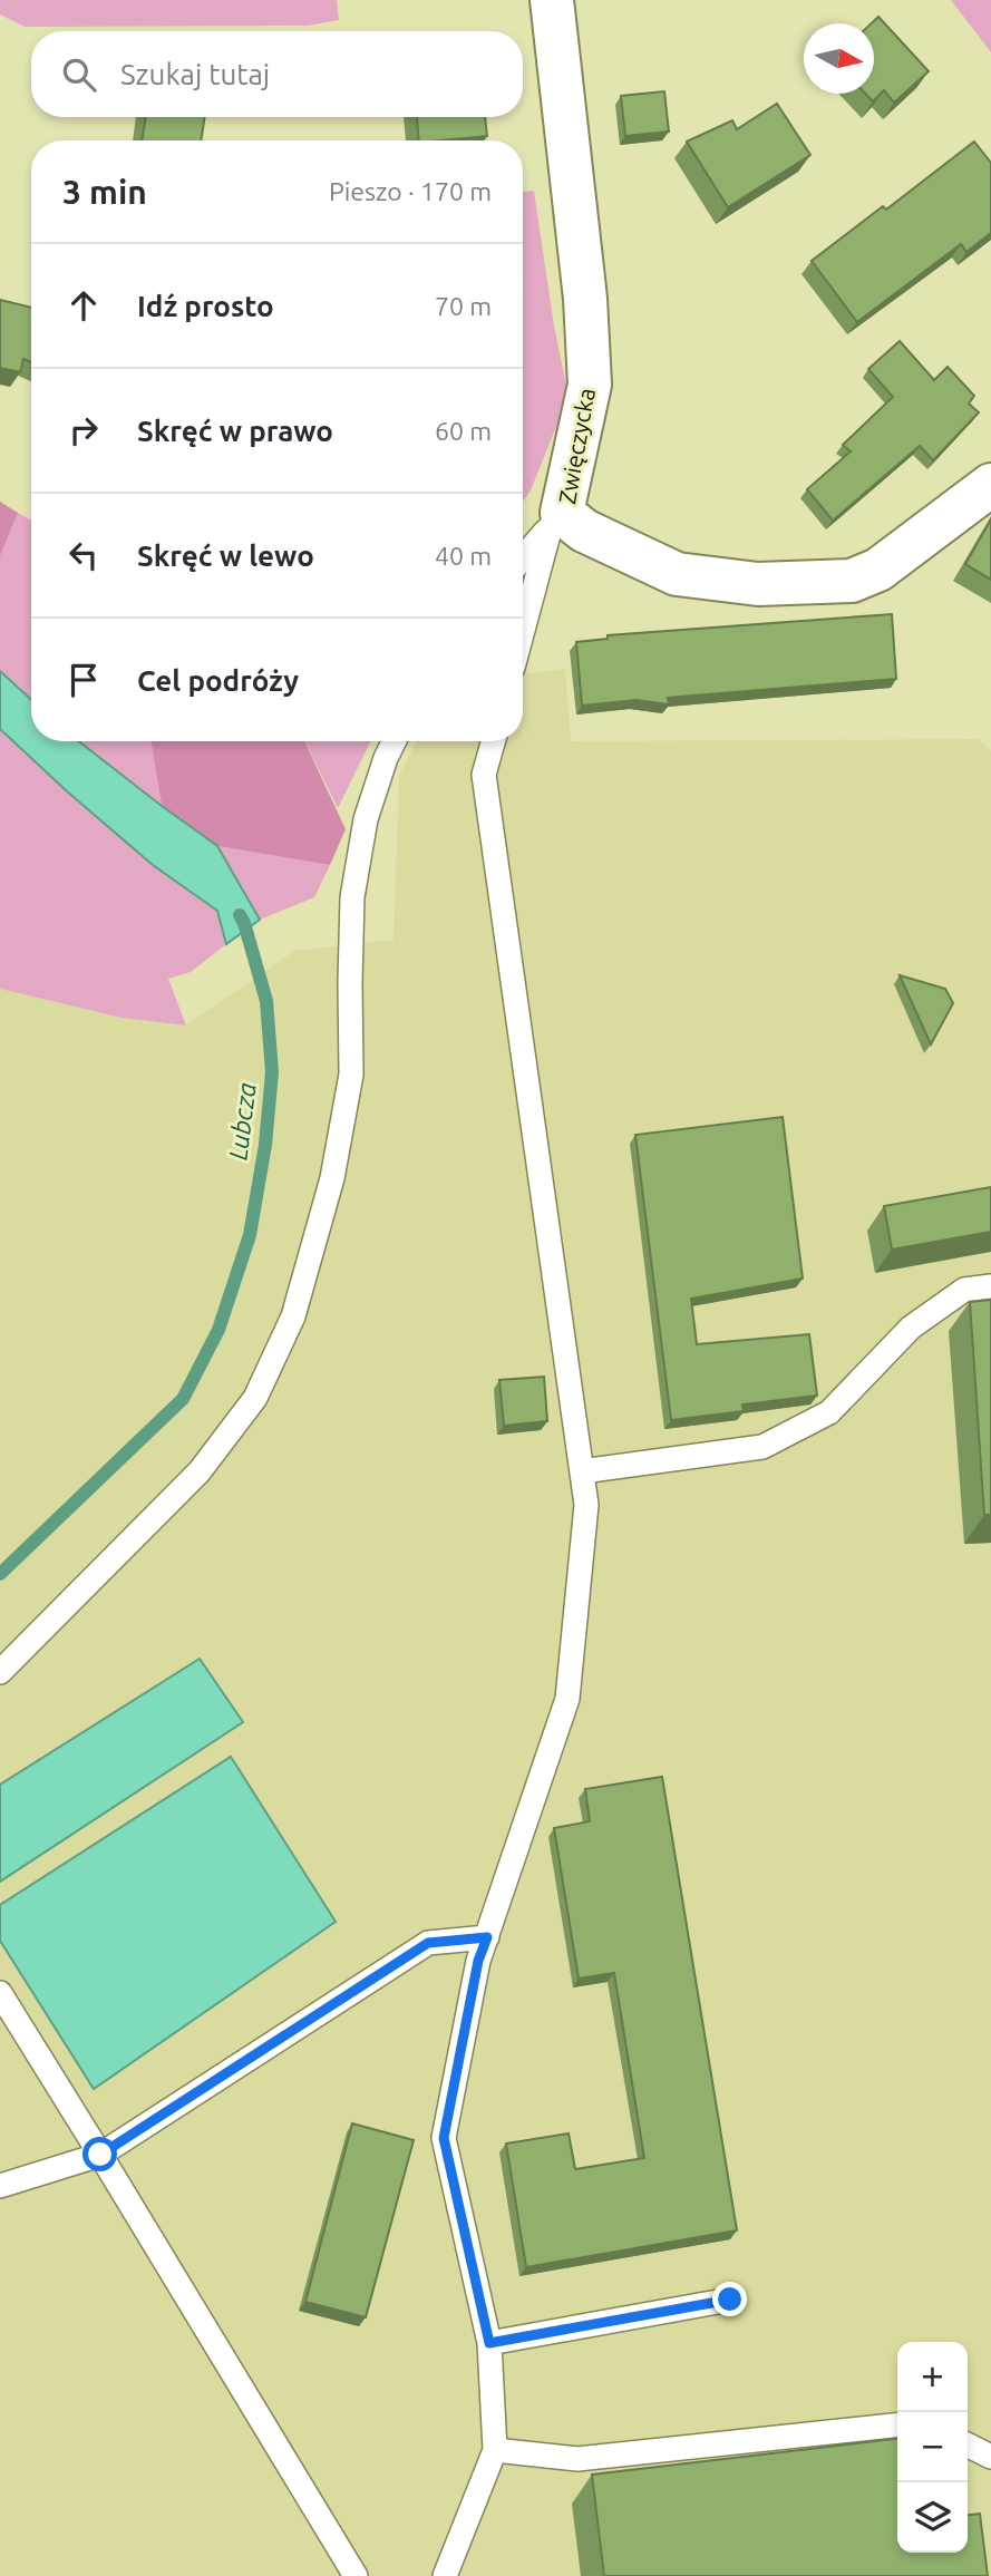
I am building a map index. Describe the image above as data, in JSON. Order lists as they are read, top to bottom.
{
  "streets": {
    "street": ["Zwięczycka"]
  },
  "water": ["Lubcza"],
  "north": "right",
  "page": {
    "search": "Szukaj tutaj",
    "heading": ["3 min", "Pieszo · 170 m"],
    "list": [
      ["Idź prosto", "70 m"],
      ["Skręć w prawo", "60 m"],
      ["Skręć w lewo", "40 m"],
      "Cel podróży"
    ],
    "map_buttons": ["+", "−"]
  }
}
